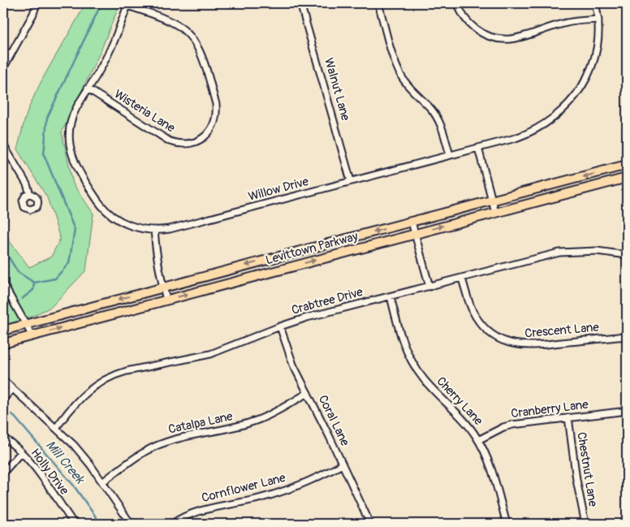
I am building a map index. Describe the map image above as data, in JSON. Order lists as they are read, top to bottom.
{
  "streets": {
    "main road": ["Levittown Parkway"],
    "street": [
      "Walnut Lane",
      "Wisteria Lane",
      "Willow Drive",
      "Crabtree Drive",
      "Crescent Lane",
      "Cherry Lane",
      "Cranberry Lane",
      "Coral Lane",
      "Catalpa Lane",
      "Chestnut Lane",
      "Holly Drive",
      "Cornflower Lane"
    ]
  },
  "crossings": [
    ["Walnut Lane", "Willow Drive"],
    ["Wisteria Lane", "Willow Drive"],
    ["Crabtree Drive", "Crescent Lane"],
    ["Crabtree Drive", "Cherry Lane"],
    ["Crabtree Drive", "Coral Lane"],
    ["Cherry Lane", "Cranberry Lane"],
    ["Cranberry Lane", "Chestnut Lane"],
    ["Coral Lane", "Catalpa Lane"],
    ["Coral Lane", "Cornflower Lane"]
  ],
  "water": ["Mill Creek"]
}
